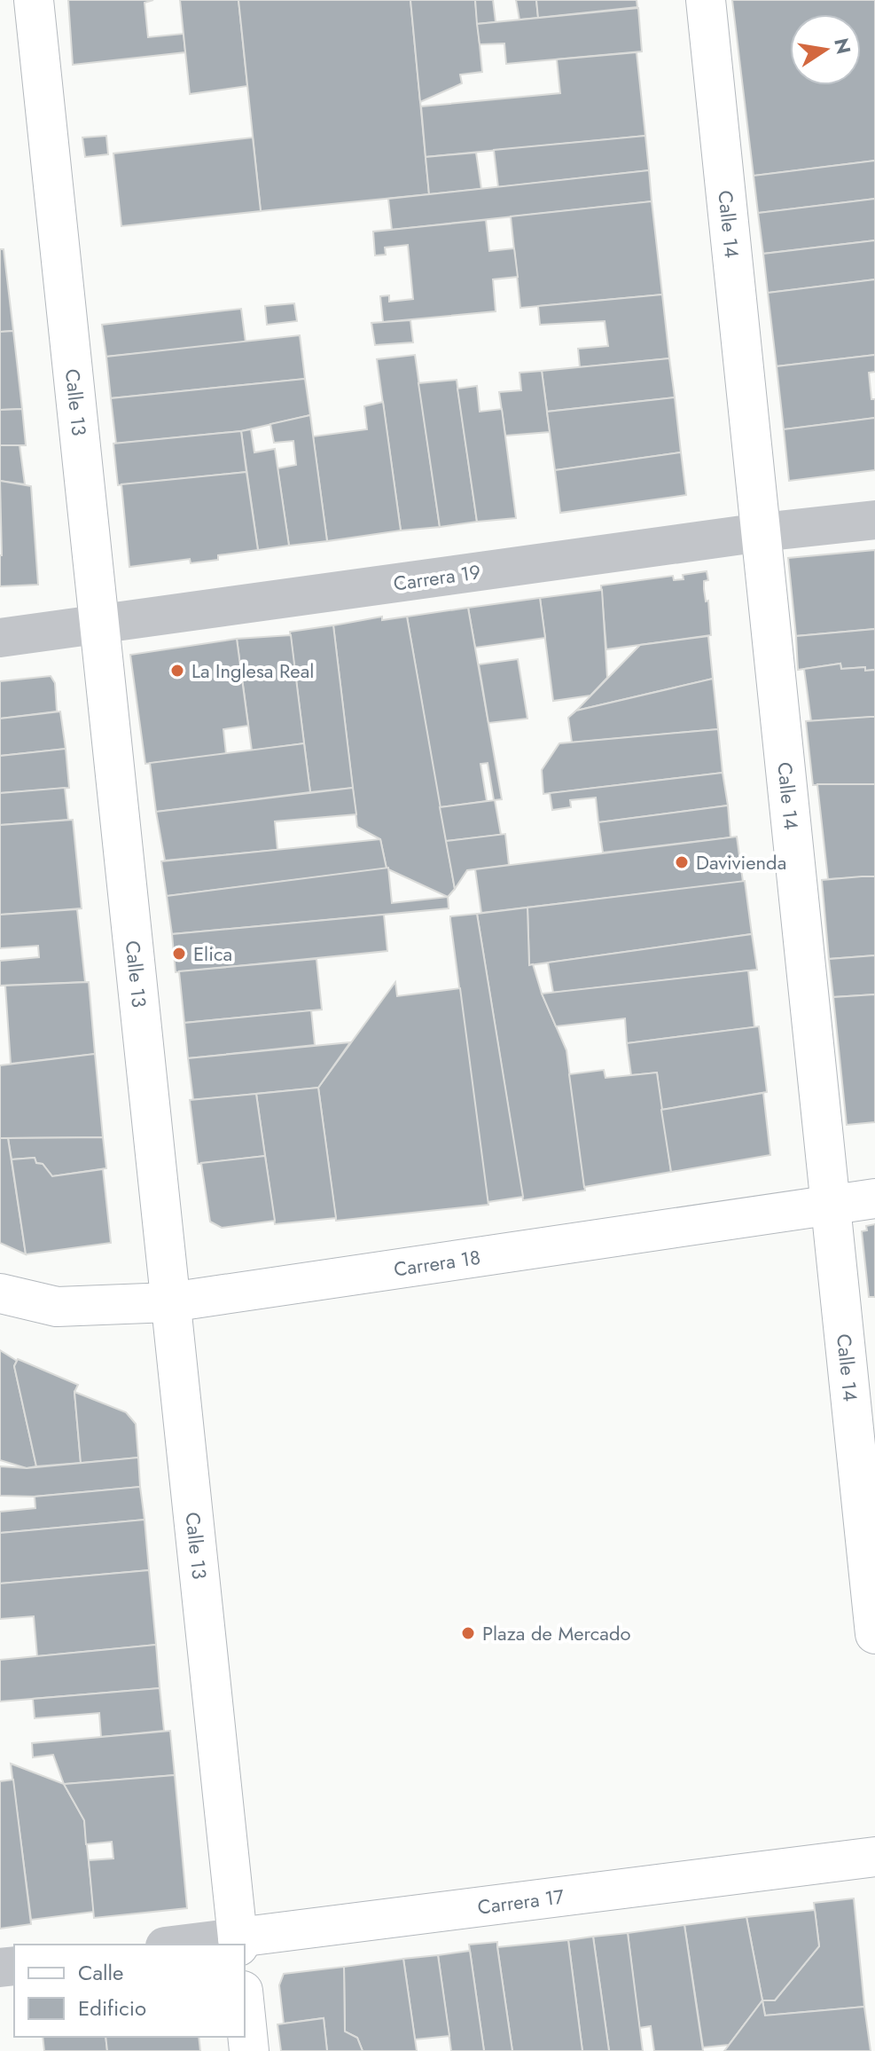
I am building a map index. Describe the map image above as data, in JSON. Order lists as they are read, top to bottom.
{
  "streets": {
    "street": [
      "Calle 14",
      "Calle 13",
      "Carrera 19",
      "Carrera 18",
      "Carrera 17"
    ]
  },
  "crossings": [
    ["Calle 14", "Carrera 19"],
    ["Calle 14", "Carrera 18"],
    ["Calle 13", "Carrera 19"],
    ["Calle 13", "Carrera 18"],
    ["Calle 13", "Carrera 17"]
  ],
  "places": [
    "La Inglesa Real",
    "Davivienda",
    "Elica",
    "Plaza de Mercado"
  ],
  "legend": ["Calle", "Edificio"],
  "north": "right"
}
